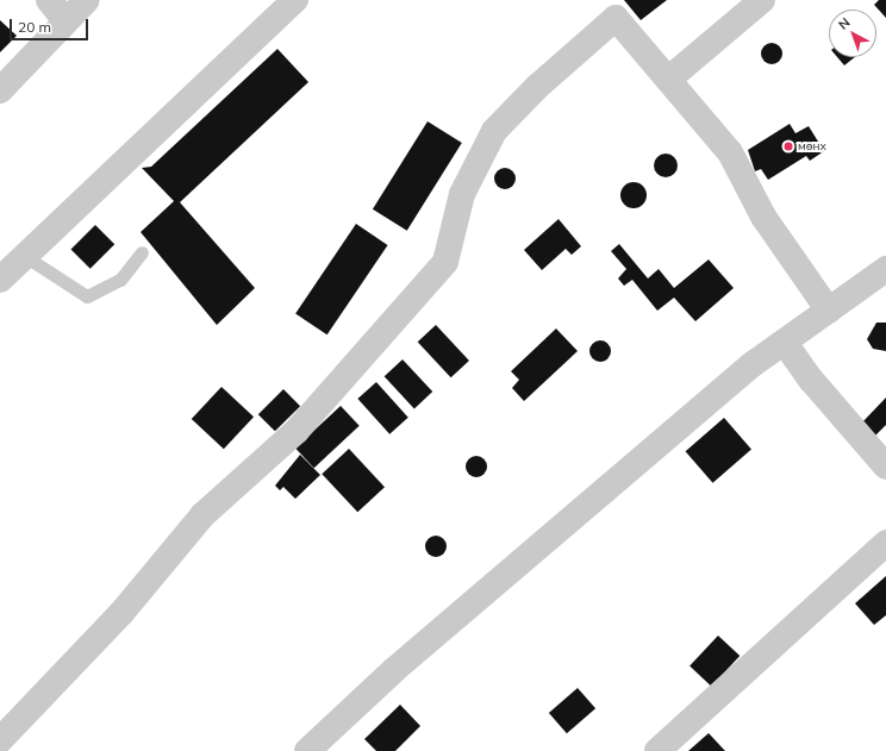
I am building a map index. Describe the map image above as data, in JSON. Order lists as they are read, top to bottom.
{
  "places": ["мөнх"],
  "scale_bar": "20 m",
  "north": "top left"
}
